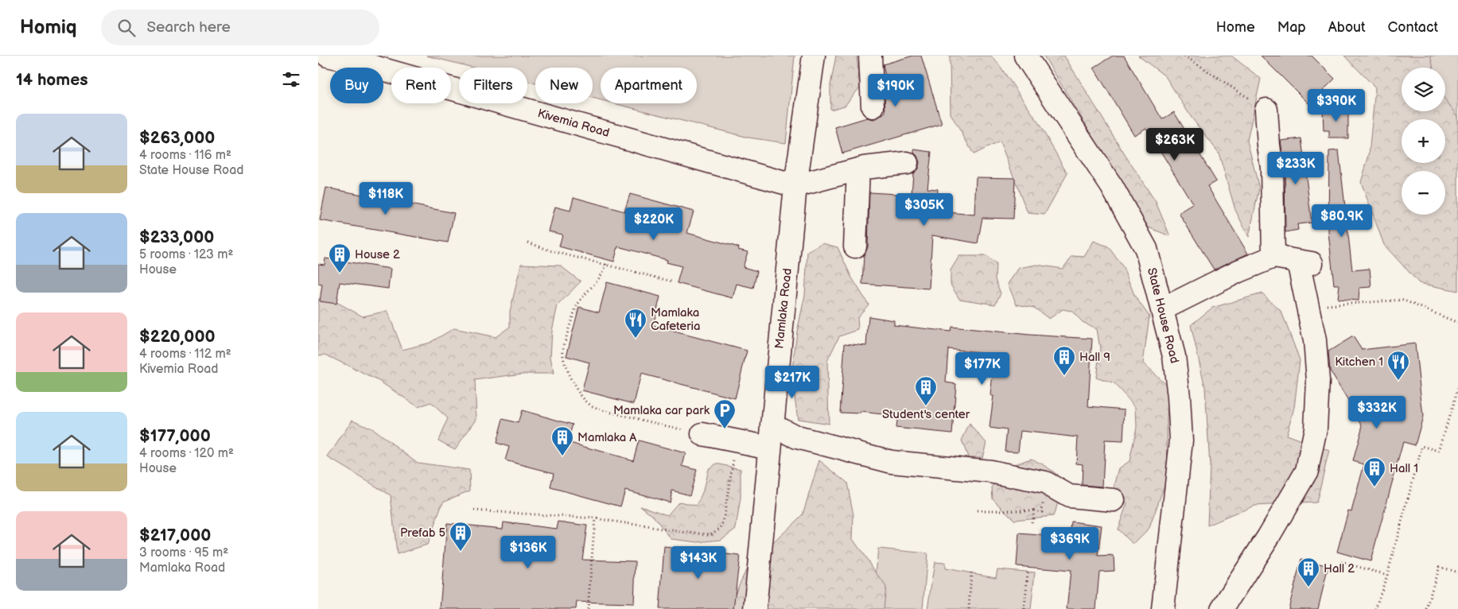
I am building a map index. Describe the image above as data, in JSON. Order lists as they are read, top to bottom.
{
  "streets": {
    "street": ["Kivemia Road", "Mamlaka Road", "State House Road"]
  },
  "crossings": [
    ["Kivemia Road", "Mamlaka Road"]
  ],
  "places": {
    "building": [
      "House 2",
      "Hall 9",
      "Student's center",
      "Mamlaka A",
      "Hall 1",
      "Prefab 5",
      "Hall 2"
    ],
    "restaurant": ["Mamlaka Cafeteria", "Kitchen 1"],
    "parking": ["Mamlaka car park"]
  },
  "page": {
    "header": "Homiq",
    "search": "Search here",
    "nav": [
      "Home",
      "Map",
      "About",
      "Contact"
    ],
    "heading": "14 homes",
    "map_buttons": ["+", "−"],
    "chip": [
      "Buy",
      "Rent",
      "Filters",
      "New",
      "Apartment"
    ],
    "price": [
      "$190K",
      "$390K",
      "$263K",
      "$233K",
      "$118K",
      "$305K",
      "$80.9K",
      "$220K",
      "$177K",
      "$217K",
      "$332K",
      "$369K",
      "$136K",
      "$143K"
    ],
    "list": [
      {
        "name": "$263,000",
        "note": "4 rooms · 116 m² · State House Road"
      },
      {
        "name": "$233,000",
        "note": "5 rooms · 123 m² · House"
      },
      {
        "name": "$220,000",
        "note": "4 rooms · 112 m² · Kivemia Road"
      },
      {
        "name": "$177,000",
        "note": "4 rooms · 120 m² · House"
      },
      {
        "name": "$217,000",
        "note": "3 rooms · 95 m² · Mamlaka Road"
      }
    ]
  }
}
